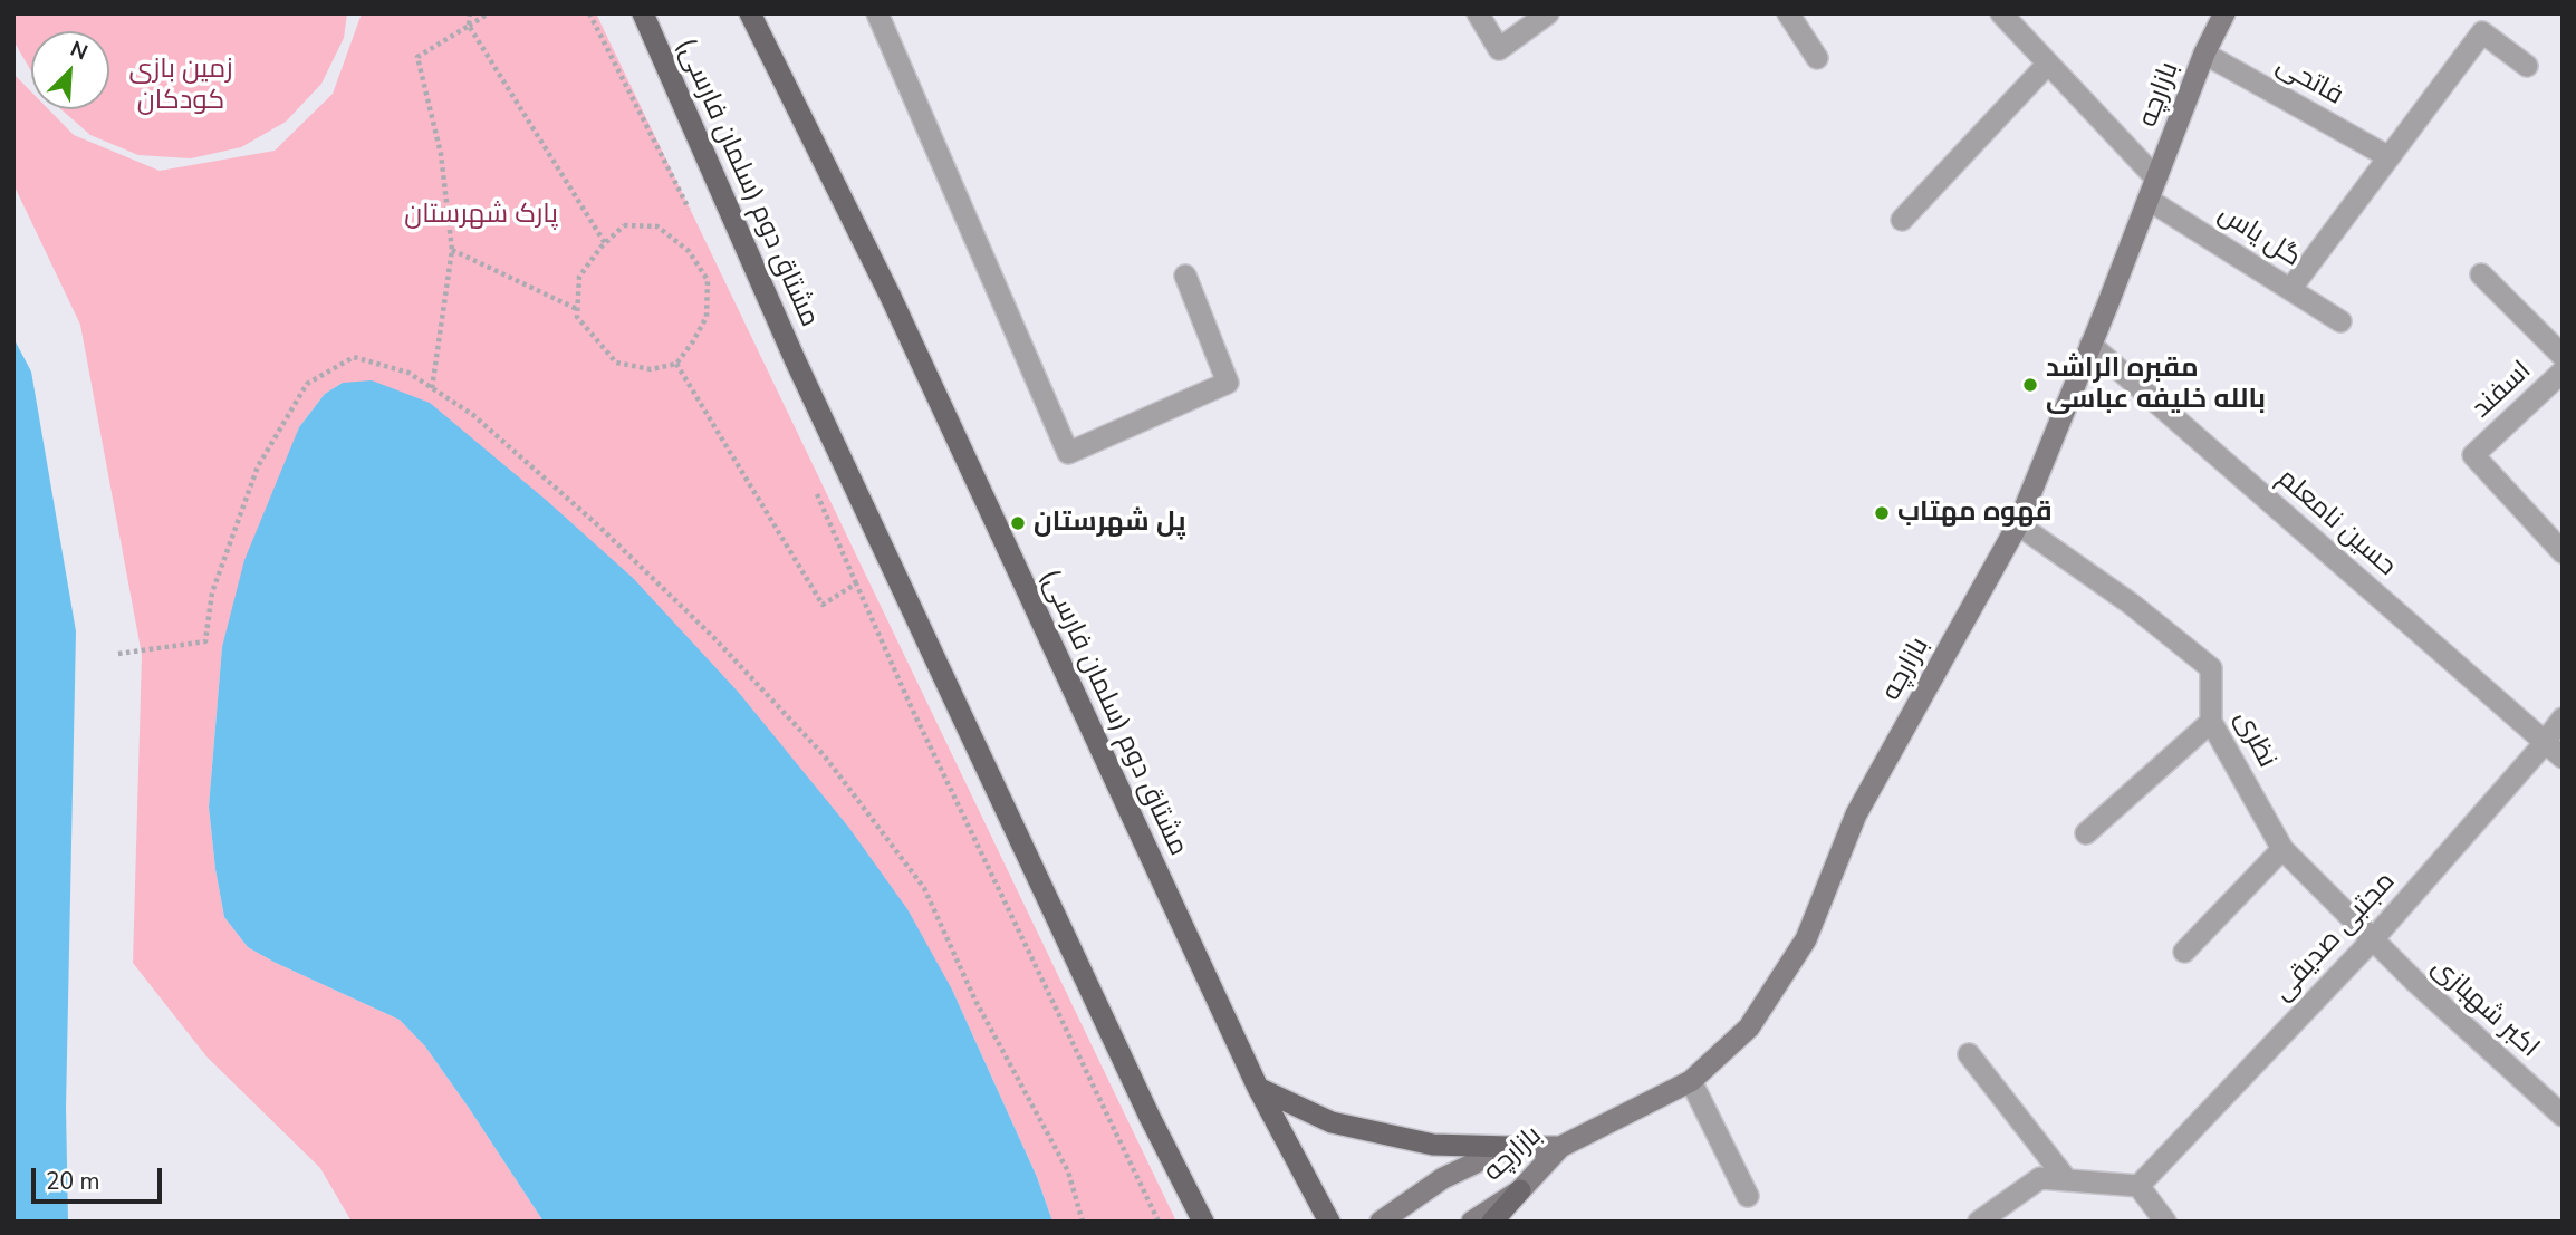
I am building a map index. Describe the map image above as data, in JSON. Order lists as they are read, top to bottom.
{
  "streets": {
    "main road": ["بازارچه", "مشتاق دوم (سلمان فارسی)"],
    "street": [
      "فاتحی",
      "گل یاس",
      "اسفند",
      "حسین نامعلم",
      "نظری",
      "مجتبی صدیقی",
      "اکبر شهبازی"
    ]
  },
  "crossings": [
    ["فاتحی", "بازارچه"],
    ["بازارچه", "گل یاس"],
    ["بازارچه", "حسین نامعلم"],
    ["بازارچه", "نظری"],
    ["حسین نامعلم", "مجتبی صدیقی"],
    ["نظری", "مجتبی صدیقی"],
    ["نظری", "اکبر شهبازی"],
    ["مجتبی صدیقی", "اکبر شهبازی"]
  ],
  "parks": ["زمین بازی کودکان", "پارک شهرستان"],
  "places": ["مقبره الراشد بالله خلیفه عباسی", "قهوه مهتاب", "پل شهرستان"],
  "scale_bar": "20 m",
  "north": "top right"
}
